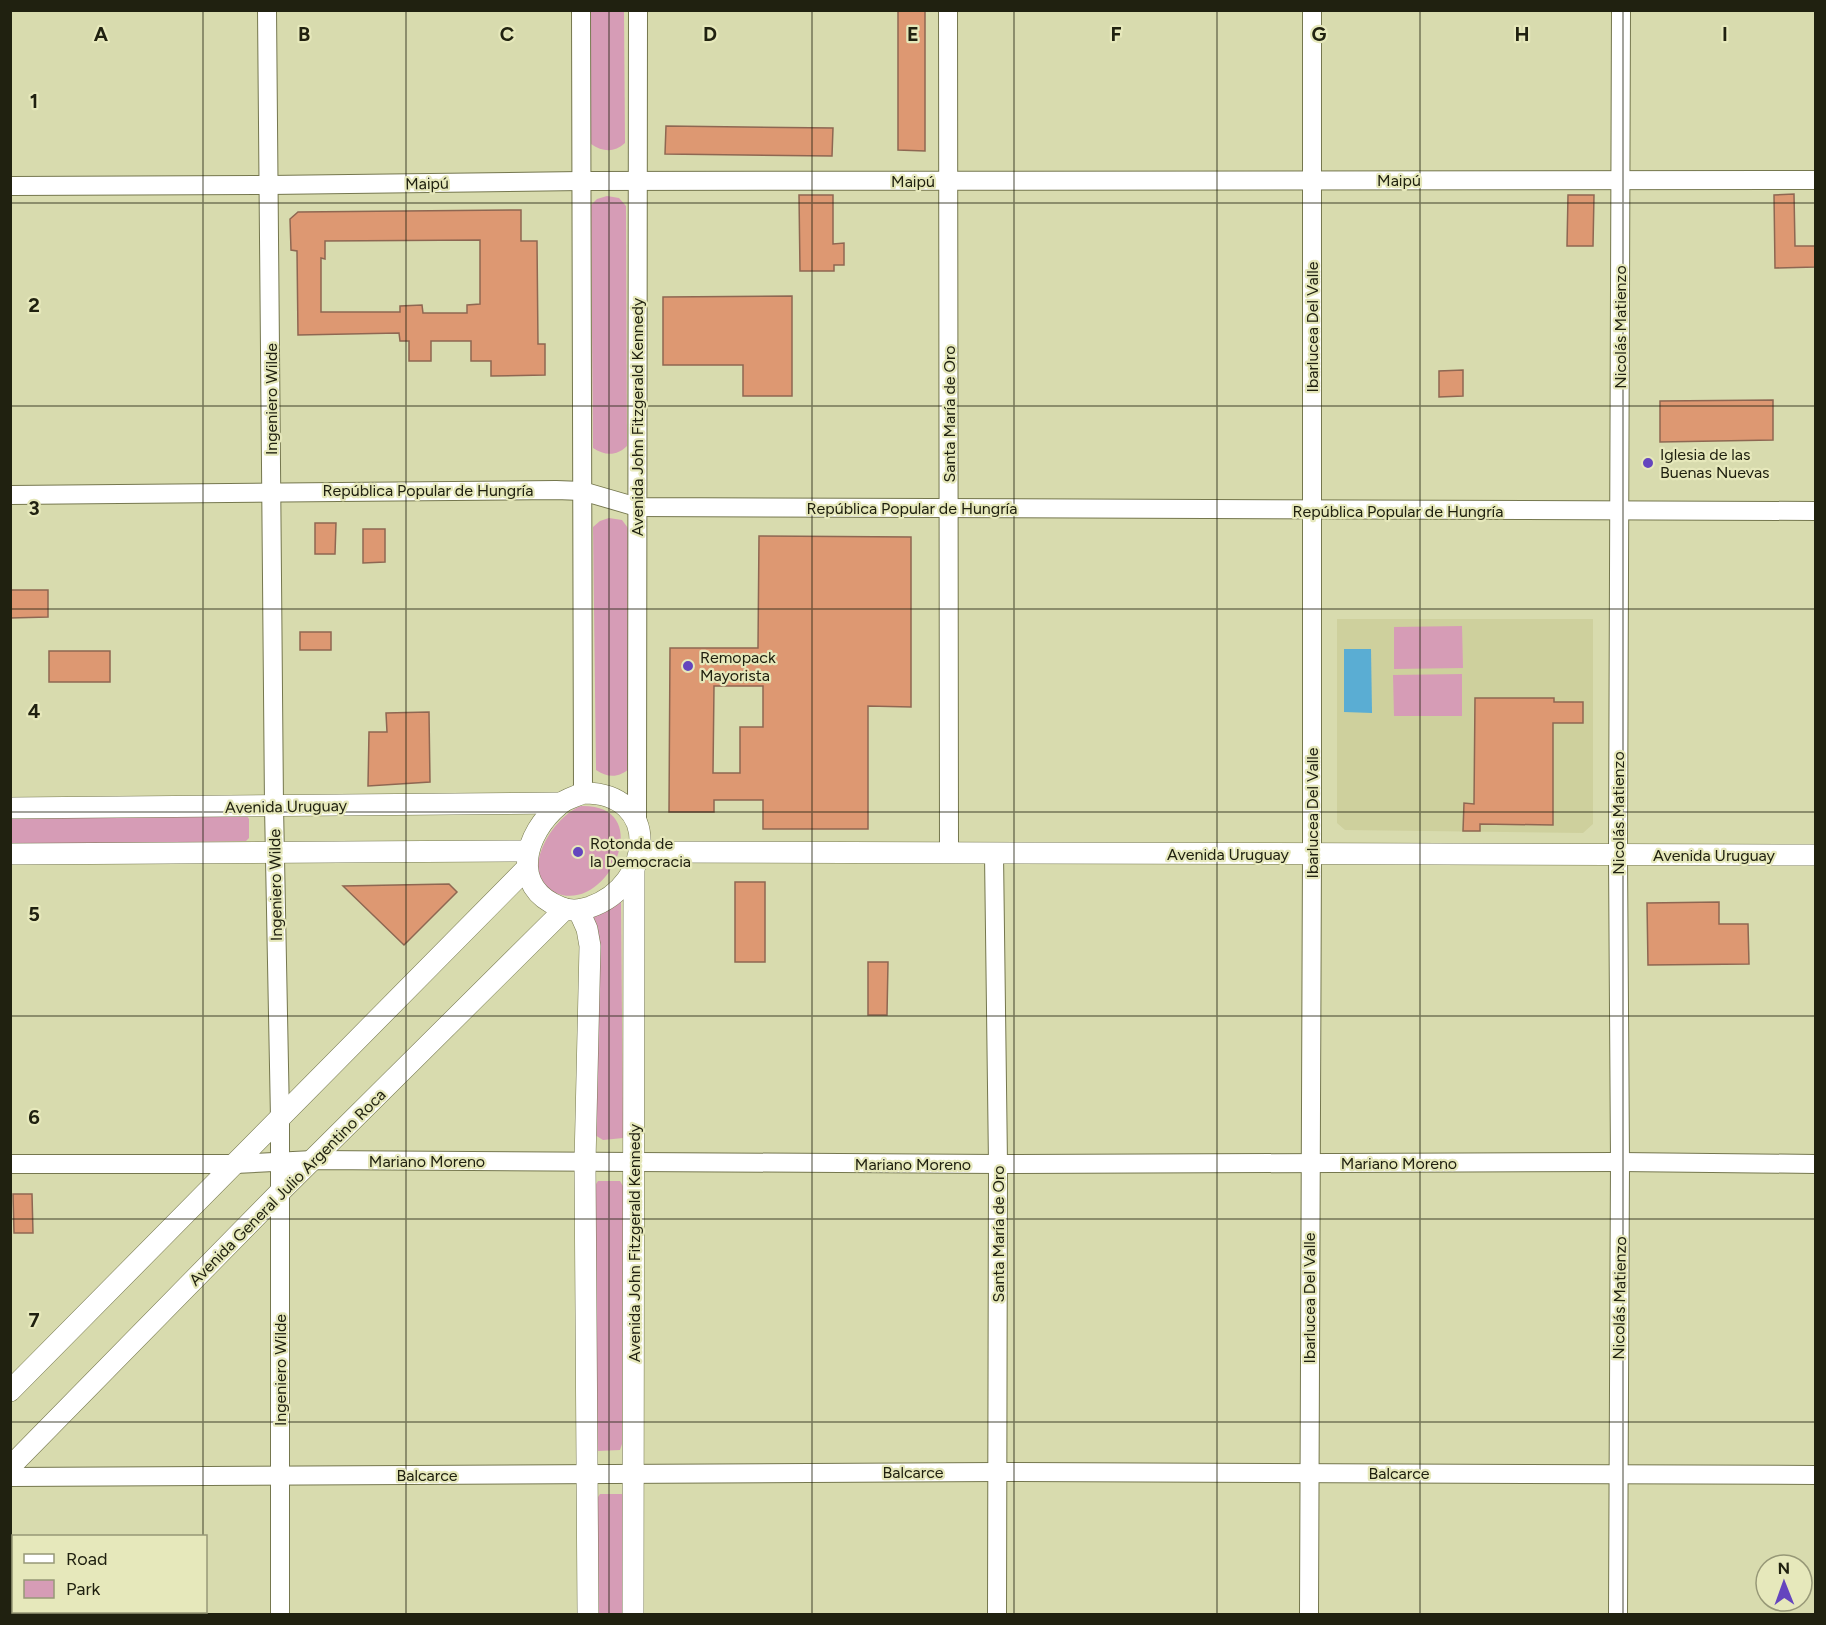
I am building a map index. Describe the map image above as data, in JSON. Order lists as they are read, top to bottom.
{
  "streets": {
    "street": [
      "Maipú",
      "Ibarlucea Del Valle",
      "Nicolás Matienzo",
      "Ingeniero Wilde",
      "Santa María de Oro",
      "Avenida John Fitzgerald Kennedy",
      "República Popular de Hungría",
      "Avenida Uruguay",
      "Mariano Moreno",
      "Avenida General Julio Argentino Roca",
      "Balcarce"
    ]
  },
  "crossings": [
    ["Maipú", "Ibarlucea Del Valle"],
    ["Maipú", "Nicolás Matienzo"],
    ["Maipú", "Ingeniero Wilde"],
    ["Maipú", "Santa María de Oro"],
    ["Maipú", "Avenida John Fitzgerald Kennedy"],
    ["Ibarlucea Del Valle", "República Popular de Hungría"],
    ["Ibarlucea Del Valle", "Avenida Uruguay"],
    ["Ibarlucea Del Valle", "Mariano Moreno"],
    ["Ibarlucea Del Valle", "Balcarce"],
    ["Nicolás Matienzo", "República Popular de Hungría"],
    ["Nicolás Matienzo", "Avenida Uruguay"],
    ["Nicolás Matienzo", "Mariano Moreno"],
    ["Nicolás Matienzo", "Balcarce"],
    ["Ingeniero Wilde", "República Popular de Hungría"],
    ["Ingeniero Wilde", "Avenida Uruguay"],
    ["Ingeniero Wilde", "Mariano Moreno"],
    ["Ingeniero Wilde", "Avenida General Julio Argentino Roca"],
    ["Ingeniero Wilde", "Balcarce"],
    ["Santa María de Oro", "República Popular de Hungría"],
    ["Santa María de Oro", "Avenida Uruguay"],
    ["Santa María de Oro", "Mariano Moreno"],
    ["Santa María de Oro", "Balcarce"],
    ["Avenida John Fitzgerald Kennedy", "República Popular de Hungría"],
    ["Avenida John Fitzgerald Kennedy", "Avenida Uruguay"],
    ["Avenida John Fitzgerald Kennedy", "Mariano Moreno"],
    ["Avenida John Fitzgerald Kennedy", "Avenida General Julio Argentino Roca"],
    ["Avenida John Fitzgerald Kennedy", "Balcarce"],
    ["Avenida Uruguay", "Avenida General Julio Argentino Roca"],
    ["Mariano Moreno", "Avenida General Julio Argentino Roca"]
  ],
  "places": ["Iglesia de las Buenas Nuevas", "Remopack Mayorista", "Rotonda de la Democracia"],
  "legend": ["Road", "Park"],
  "north": "top",
  "grid": {
    "columns": [
      "A",
      "B",
      "C",
      "D",
      "E",
      "F",
      "G",
      "H",
      "I"
    ],
    "rows": [
      "1",
      "2",
      "3",
      "4",
      "5",
      "6",
      "7"
    ]
  }
}
